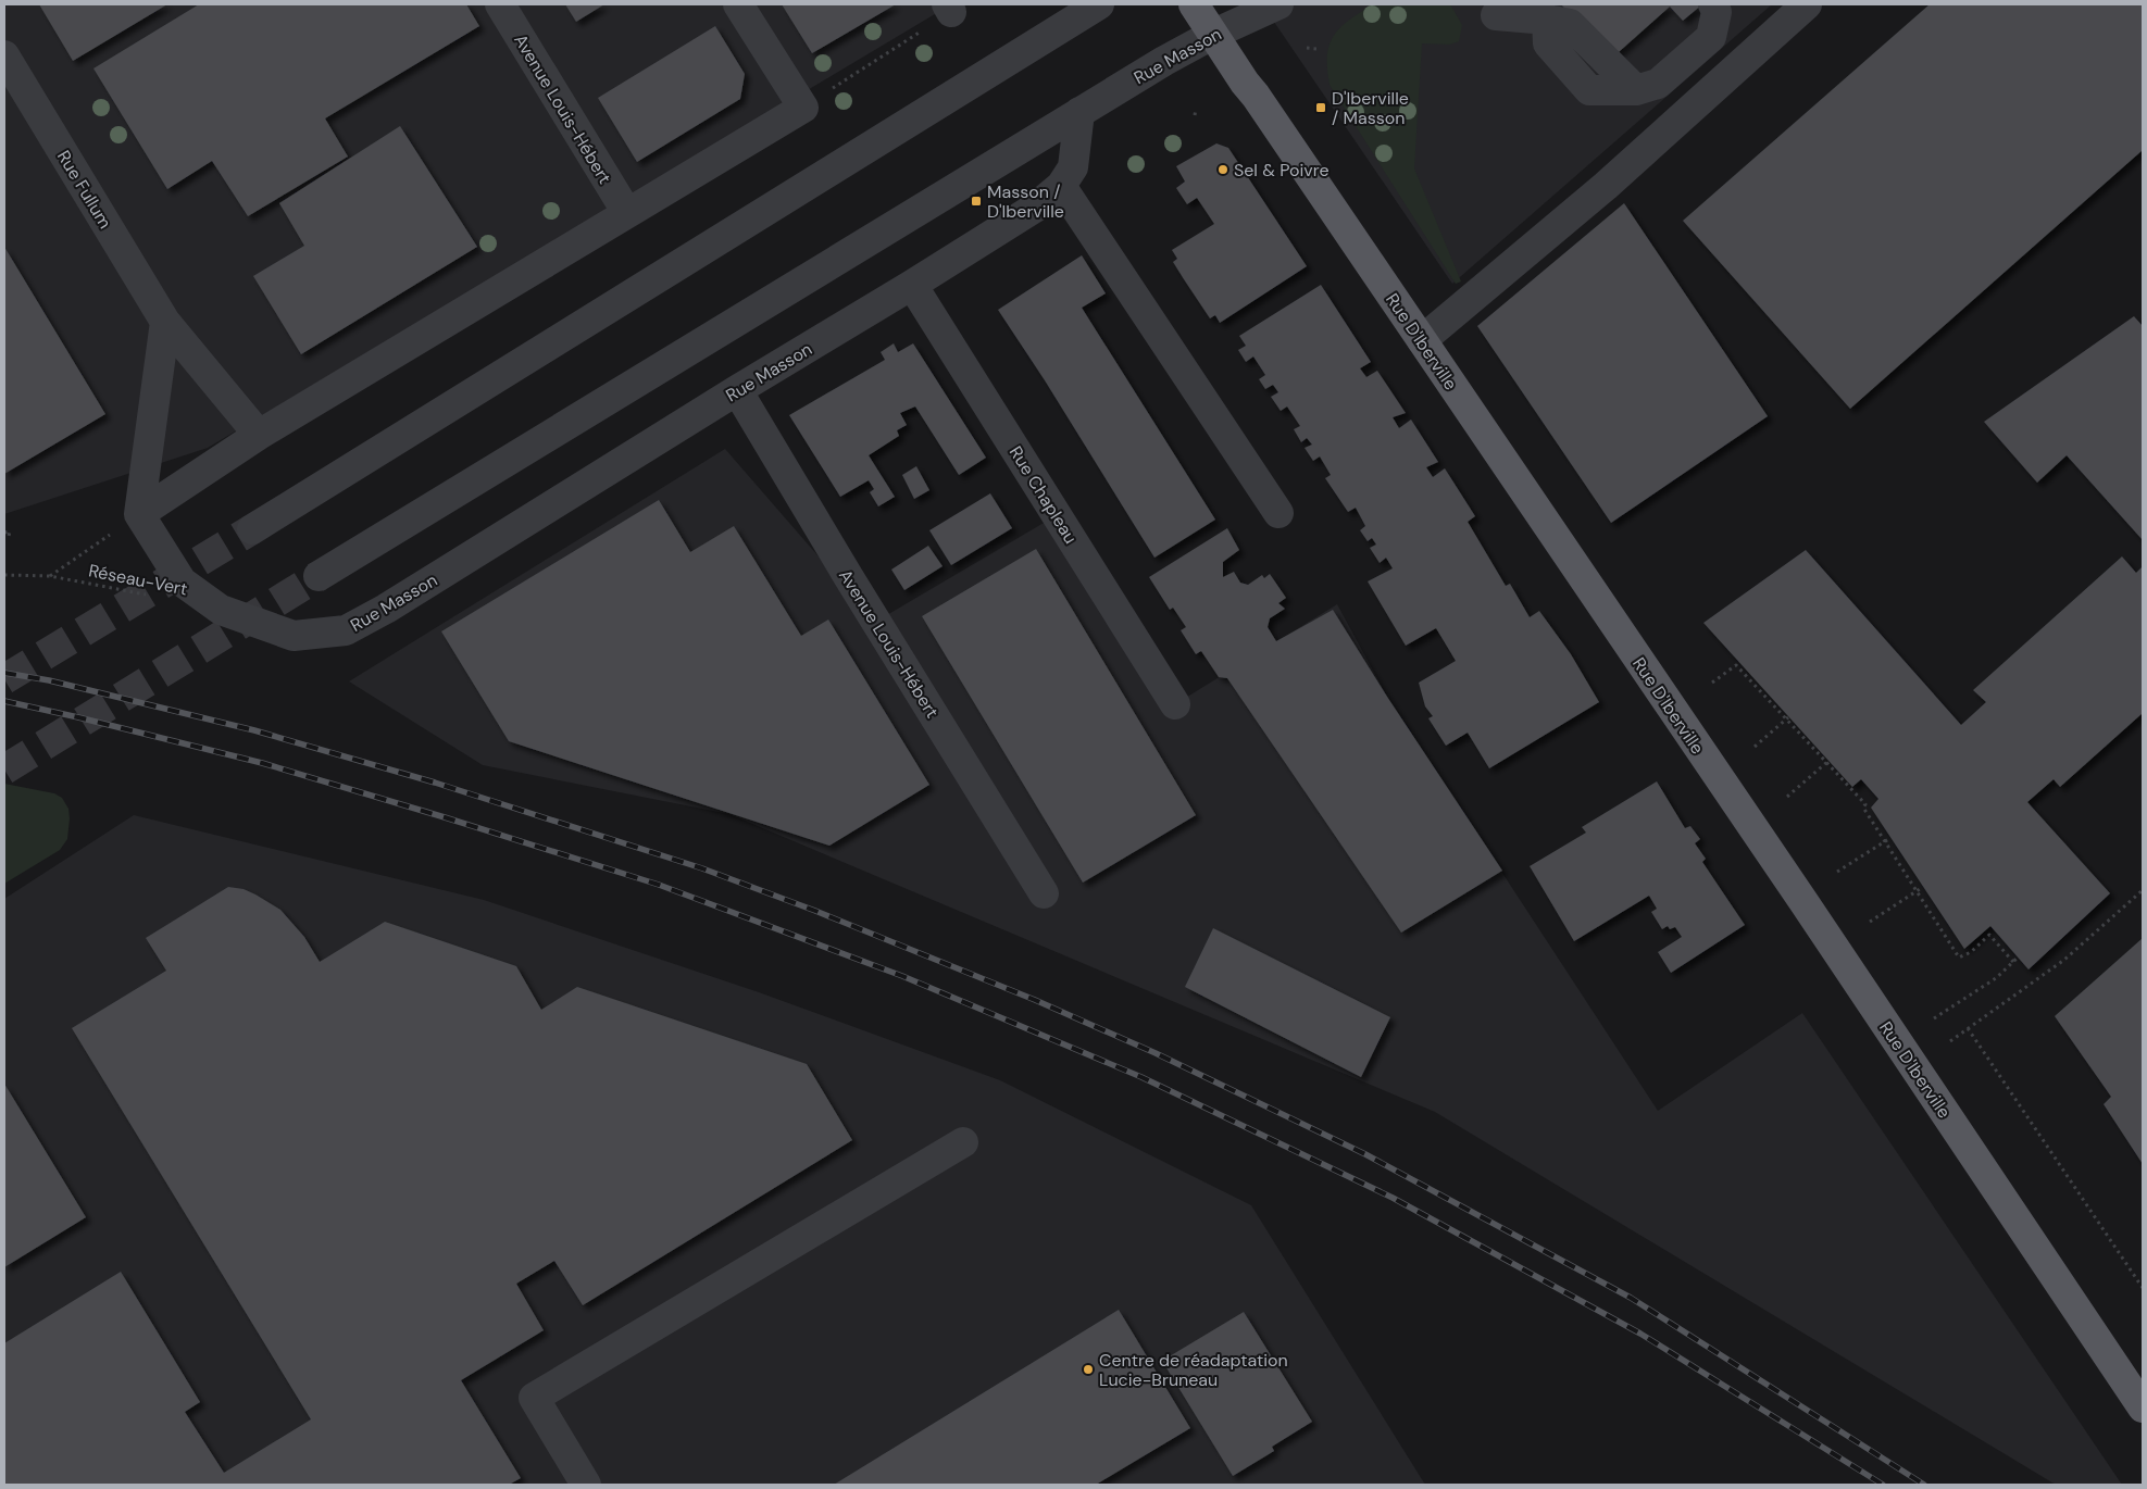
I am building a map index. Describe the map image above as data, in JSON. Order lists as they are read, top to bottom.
{
  "streets": {
    "main road": ["Rue D'Iberville"],
    "street": [
      "Rue Masson",
      "Avenue Louis-Hébert",
      "Rue Fullum",
      "Rue Chapleau"
    ],
    "path": ["Réseau-Vert"]
  },
  "crossings": [
    ["Rue Masson", "Avenue Louis-Hébert"],
    ["Rue Masson", "Rue D'Iberville"],
    ["Rue Masson", "Rue Chapleau"],
    ["Rue Masson", "Réseau-Vert"]
  ],
  "places": {
    "transit": ["D'Iberville / Masson", "Masson / D'Iberville"],
    "other": ["Sel & Poivre", "Centre de réadaptation Lucie-Bruneau"]
  }
}
